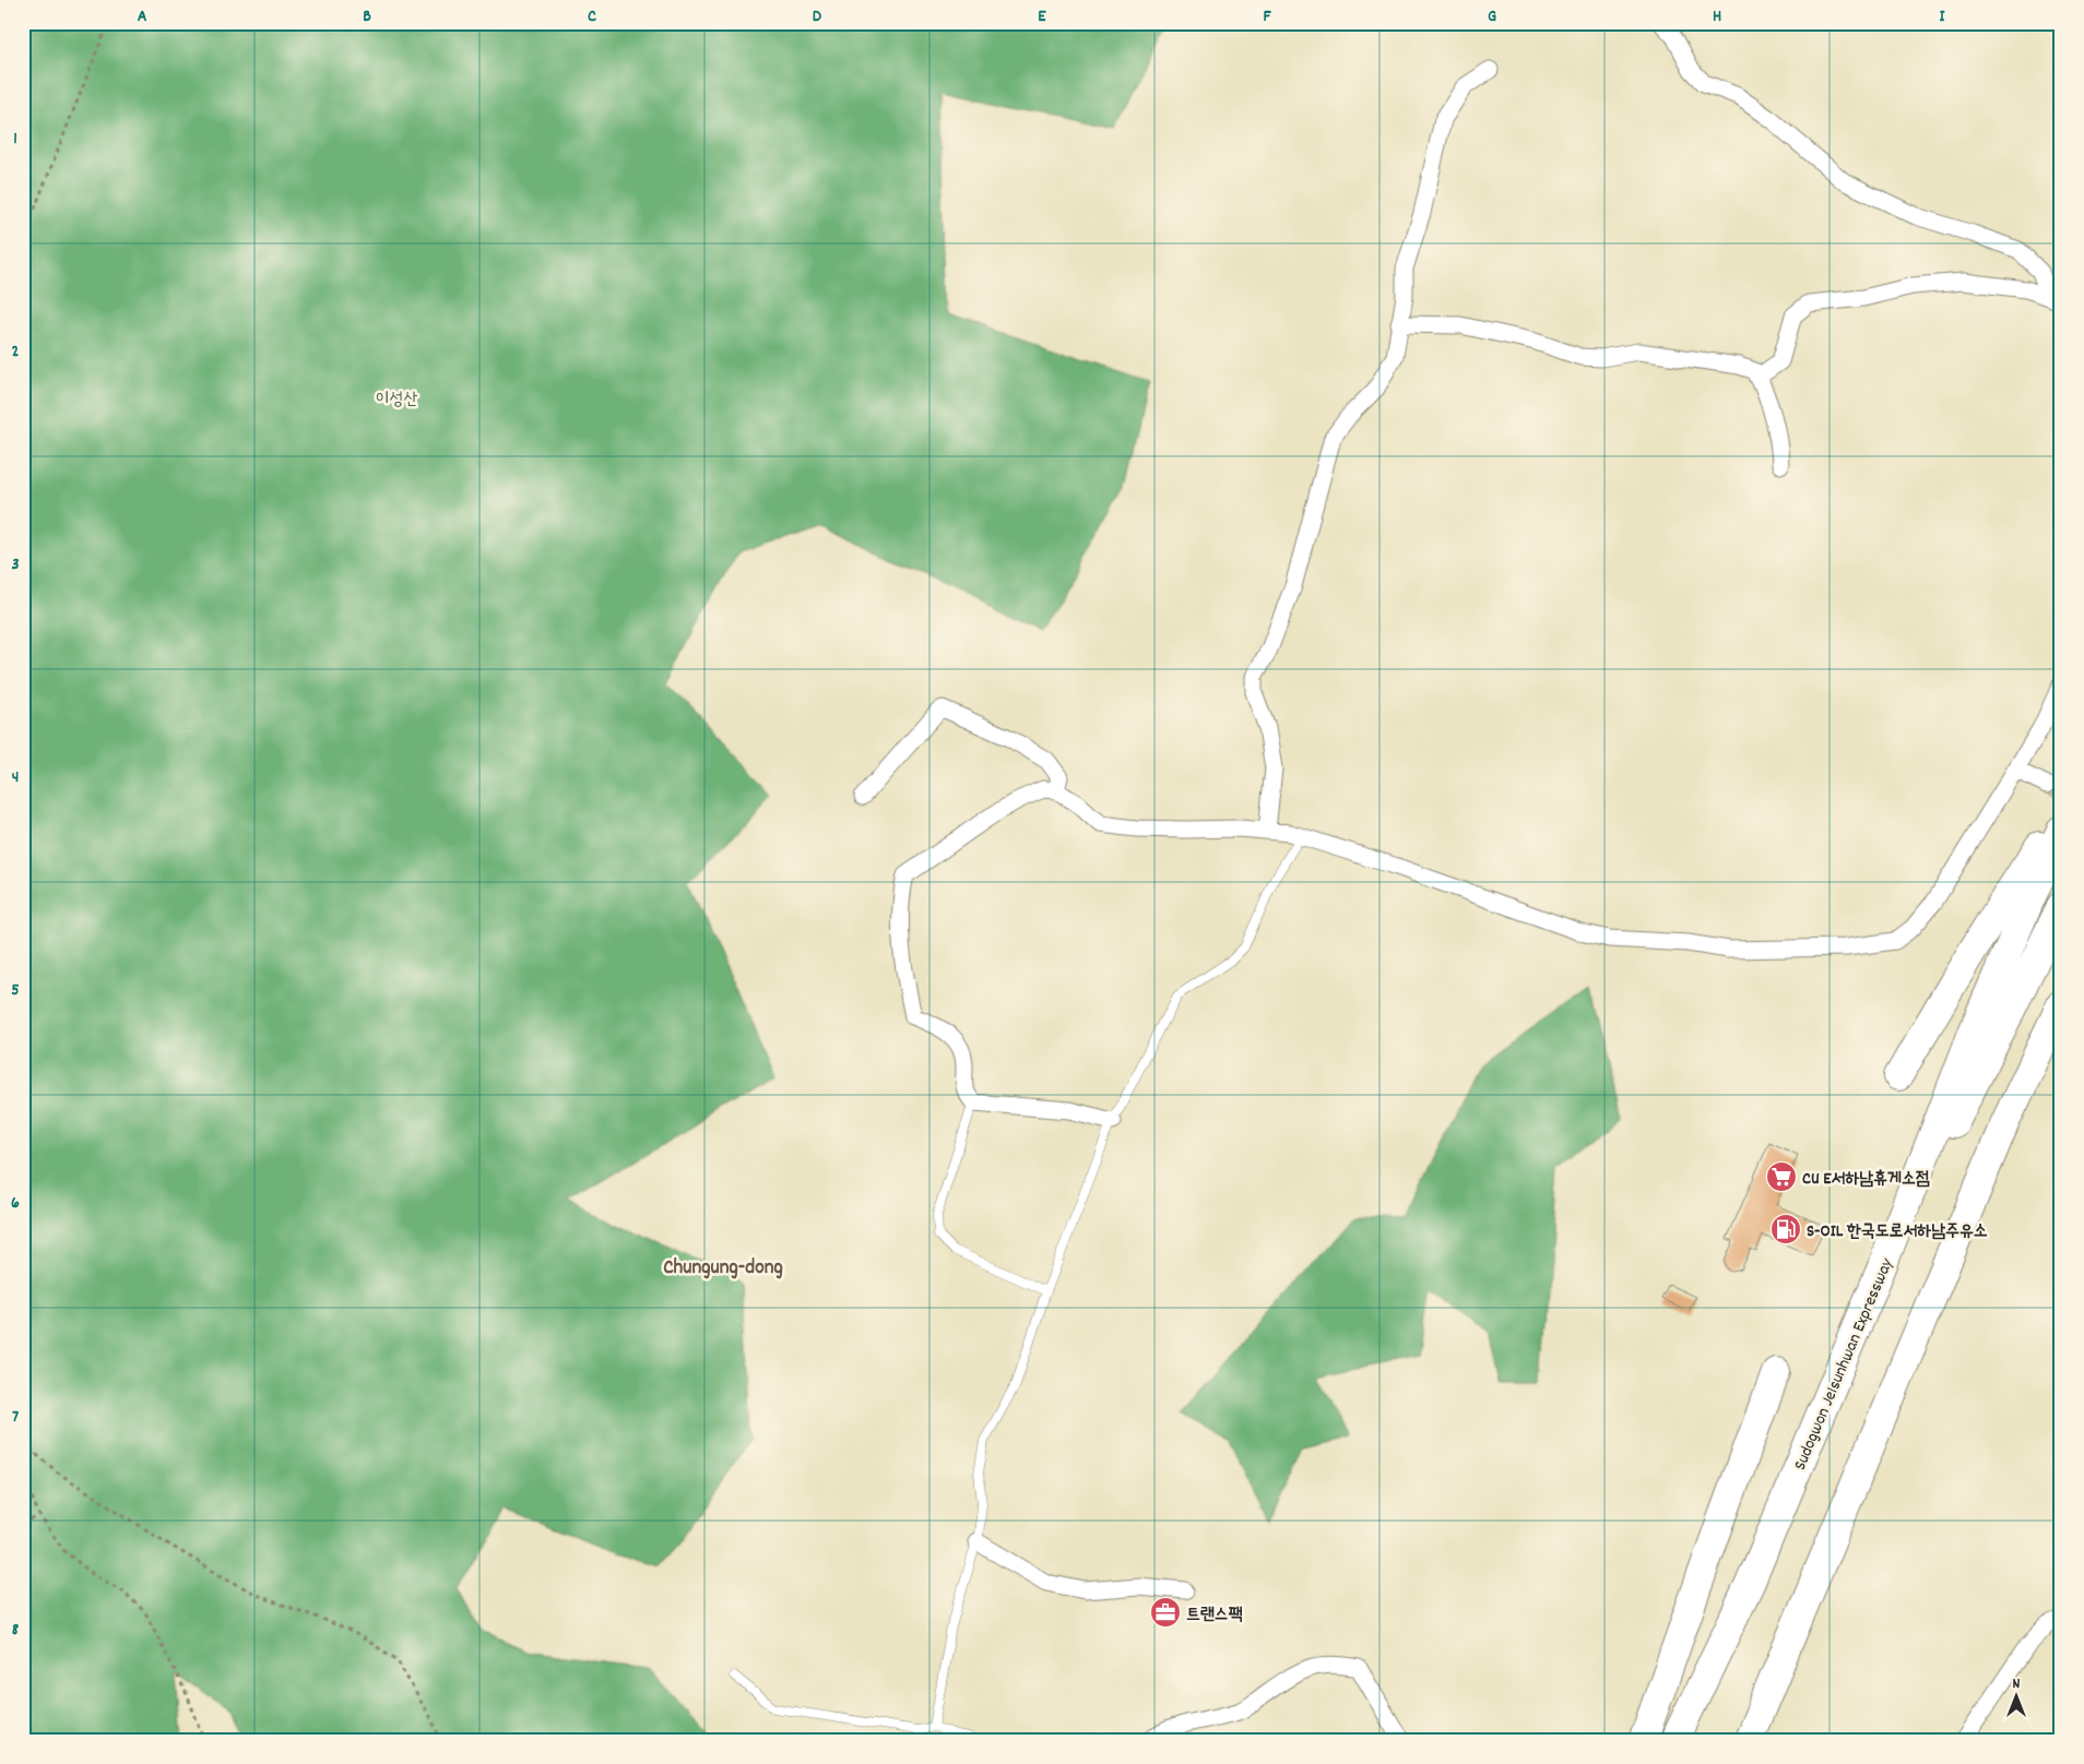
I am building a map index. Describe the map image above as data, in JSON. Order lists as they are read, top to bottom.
{
  "streets": {
    "highway": ["Sudogwon Je1sunhwan Expressway"]
  },
  "districts": ["Chungung-dong"],
  "parks": ["이성산"],
  "places": {
    "supermarket": ["CU E서하남휴게소점"],
    "fuel station": ["S-OIL 한국도로서하남주유소"],
    "office": ["트랜스팩"]
  },
  "north": "top",
  "grid": {
    "columns": [
      "A",
      "B",
      "C",
      "D",
      "E",
      "F",
      "G",
      "H",
      "I"
    ],
    "rows": [
      "1",
      "2",
      "3",
      "4",
      "5",
      "6",
      "7",
      "8"
    ]
  }
}
